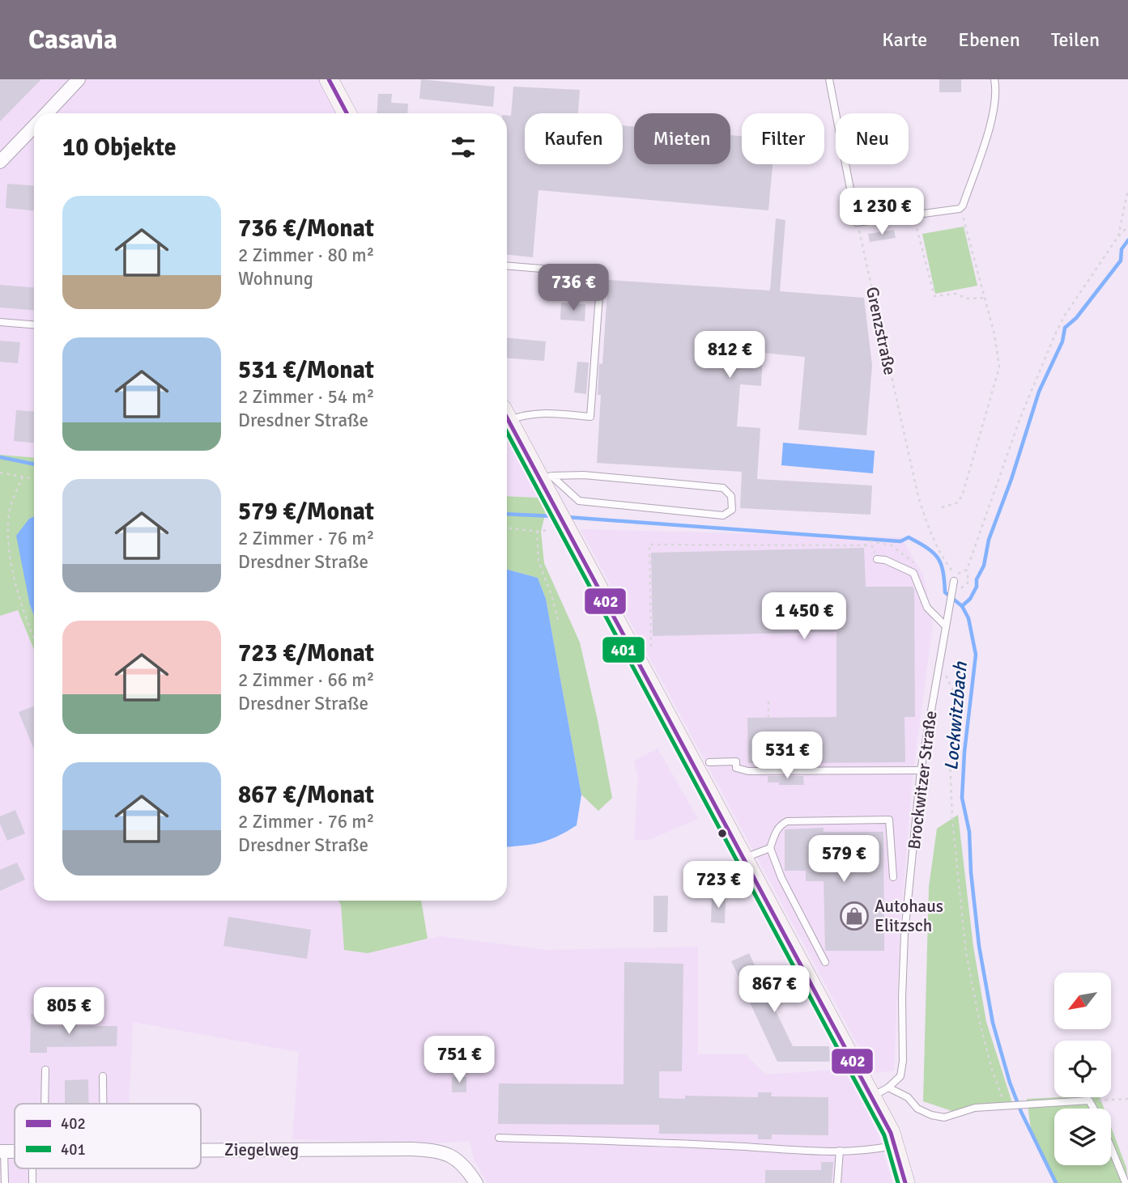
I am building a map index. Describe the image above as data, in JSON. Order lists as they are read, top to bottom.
{
  "streets": {
    "street": ["Ziegelweg"],
    "lane": ["Brockwitzer Straße"],
    "path": ["Grenzstraße"]
  },
  "crossings": [
    ["Grenzstraße", "Brockwitzer Straße"]
  ],
  "water": ["Lockwitzbach"],
  "places": {
    "shop": ["Autohaus Elitzsch"]
  },
  "lines": ["transit line 402", "transit line 401"],
  "legend": ["402", "401"],
  "north": "bottom left",
  "page": {
    "header": "Casavia",
    "nav": ["Karte", "Ebenen", "Teilen"],
    "chip": [
      "Kaufen",
      "Mieten",
      "Filter",
      "Neu"
    ],
    "heading": "10 Objekte",
    "list": [
      {
        "name": "736 €/Monat",
        "note": "2 Zimmer · 80 m² · Wohnung"
      },
      {
        "name": "531 €/Monat",
        "note": "2 Zimmer · 54 m² · Dresdner Straße"
      },
      {
        "name": "579 €/Monat",
        "note": "2 Zimmer · 76 m² · Dresdner Straße"
      },
      {
        "name": "723 €/Monat",
        "note": "2 Zimmer · 66 m² · Dresdner Straße"
      },
      {
        "name": "867 €/Monat",
        "note": "2 Zimmer · 76 m² · Dresdner Straße"
      }
    ],
    "price": [
      "1 230 €",
      "736 €",
      "812 €",
      "1 450 €",
      "531 €",
      "579 €",
      "723 €",
      "867 €",
      "805 €",
      "751 €"
    ]
  }
}
